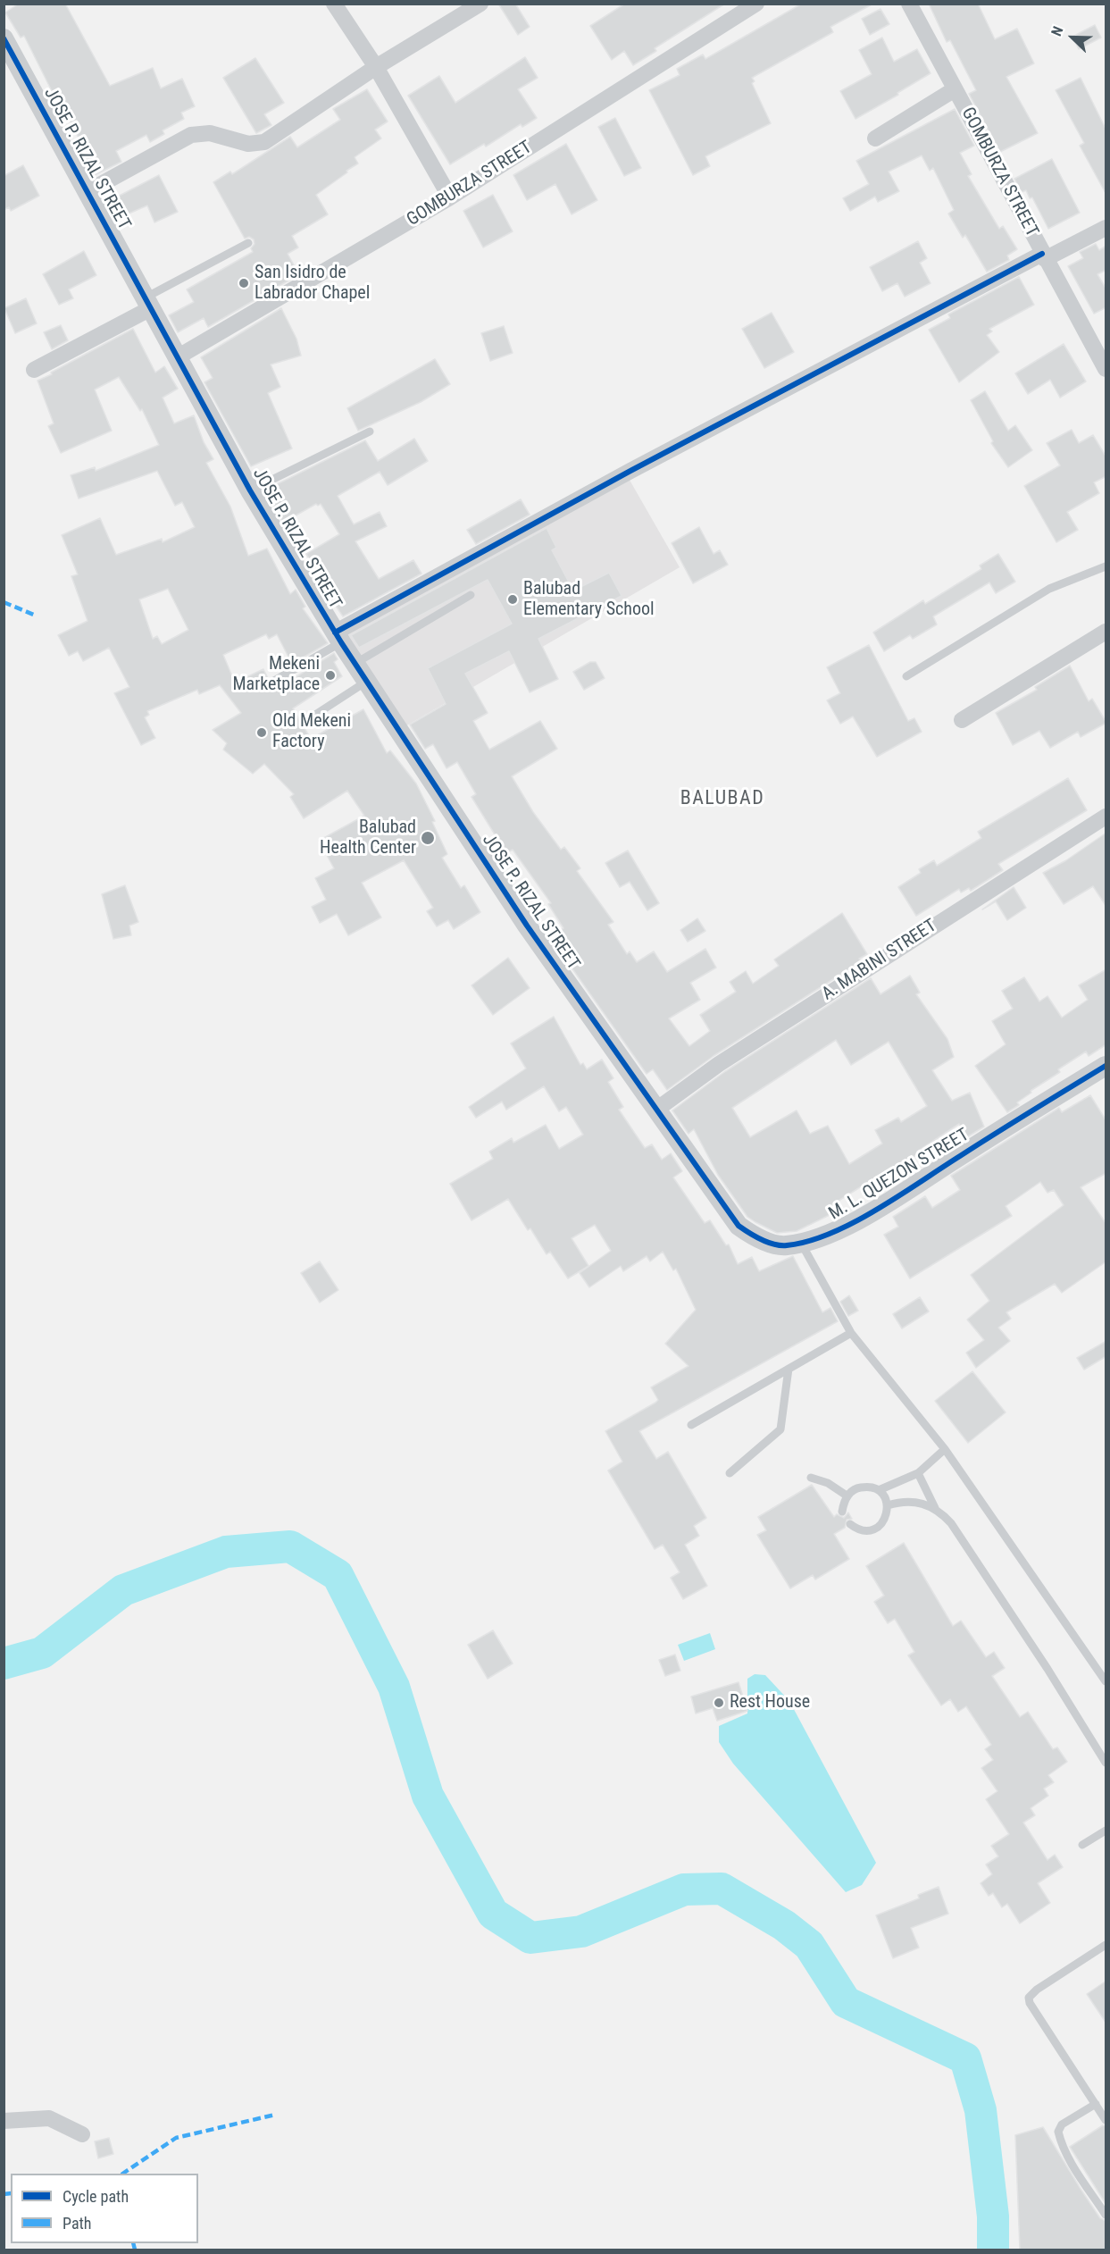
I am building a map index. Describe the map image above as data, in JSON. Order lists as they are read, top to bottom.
{
  "streets": {
    "street": [
      "JOSE P. RIZAL STREET",
      "GOMBURZA STREET",
      "A. MABINI STREET",
      "M. L. QUEZON STREET"
    ]
  },
  "crossings": [
    ["JOSE P. RIZAL STREET", "GOMBURZA STREET"],
    ["JOSE P. RIZAL STREET", "A. MABINI STREET"],
    ["JOSE P. RIZAL STREET", "M. L. QUEZON STREET"],
    ["A. MABINI STREET", "M. L. QUEZON STREET"]
  ],
  "districts": ["BALUBAD"],
  "places": [
    "San Isidro de Labrador Chapel",
    "Balubad Elementary School",
    "Mekeni Marketplace",
    "Old Mekeni Factory",
    "Balubad Health Center",
    "Rest House"
  ],
  "legend": ["Cycle path", "Path"],
  "north": "top left"
}
